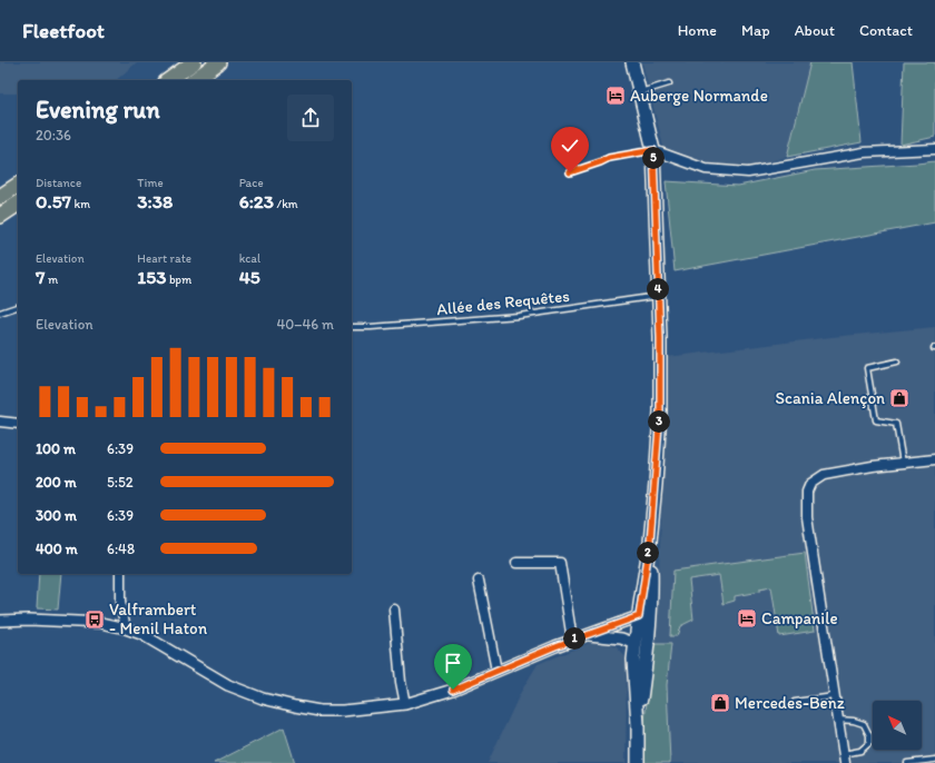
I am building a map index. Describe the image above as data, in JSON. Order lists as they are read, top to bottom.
{
  "streets": {
    "lane": ["Allée des Requêtes"]
  },
  "places": {
    "hotel": ["Auberge Normande", "Campanile"],
    "shop": ["Scania Alençon", "Mercedes-Benz"],
    "bus stop": ["Valframbert - Menil Haton"]
  },
  "north": "top left",
  "page": {
    "header": "Fleetfoot",
    "nav": [
      "Home",
      "Map",
      "About",
      "Contact"
    ],
    "heading": ["Evening run", "20:36"],
    "pins": [
      "5",
      "4",
      "3",
      "2",
      "1"
    ],
    "stats": [
      ["Distance", "0.57 km"],
      ["Time", "3:38"],
      ["Pace", "6:23 /km"],
      ["Elevation", "7 m"],
      ["Heart rate", "153 bpm"],
      ["kcal", "45"]
    ],
    "chart": ["Elevation", "40–46 m"],
    "list": [
      {
        "name": "100 m",
        "note": "6:39"
      },
      {
        "name": "200 m",
        "note": "5:52"
      },
      {
        "name": "300 m",
        "note": "6:39"
      },
      {
        "name": "400 m",
        "note": "6:48"
      }
    ]
  }
}
